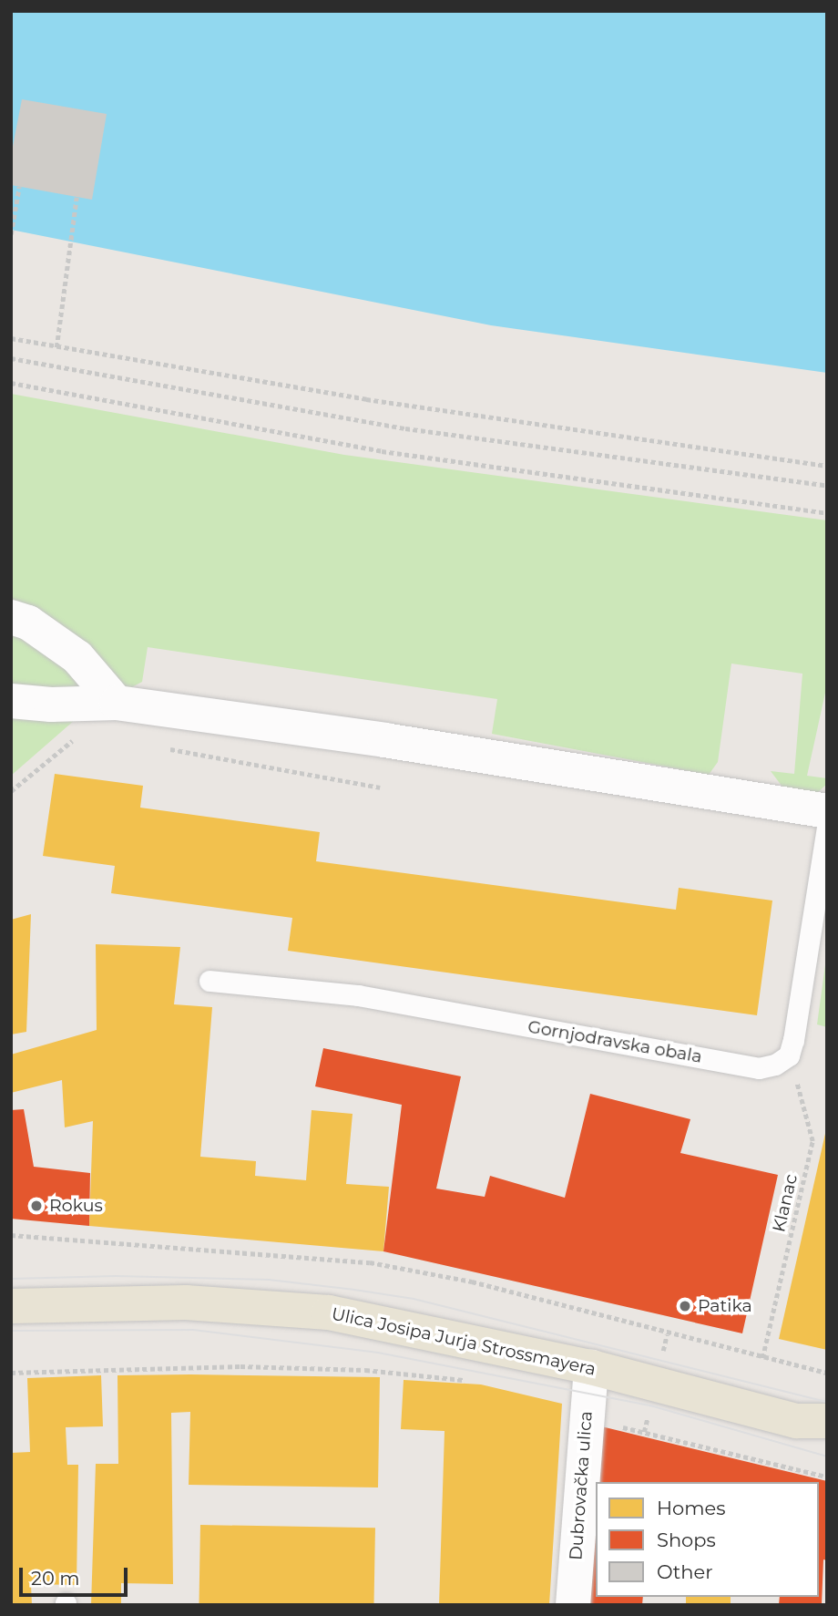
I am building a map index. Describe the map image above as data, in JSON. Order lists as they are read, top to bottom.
{
  "streets": {
    "main road": ["Ulica Josipa Jurja Strossmayera"],
    "street": ["Dubrovačka ulica"],
    "lane": ["Gornjodravska obala"],
    "path": ["Klanac"]
  },
  "crossings": [
    ["Gornjodravska obala", "Klanac"],
    ["Ulica Josipa Jurja Strossmayera", "Dubrovačka ulica"]
  ],
  "places": ["Rokus", "Patika"],
  "legend": ["Homes", "Shops", "Other"],
  "scale_bar": "20 m"
}
